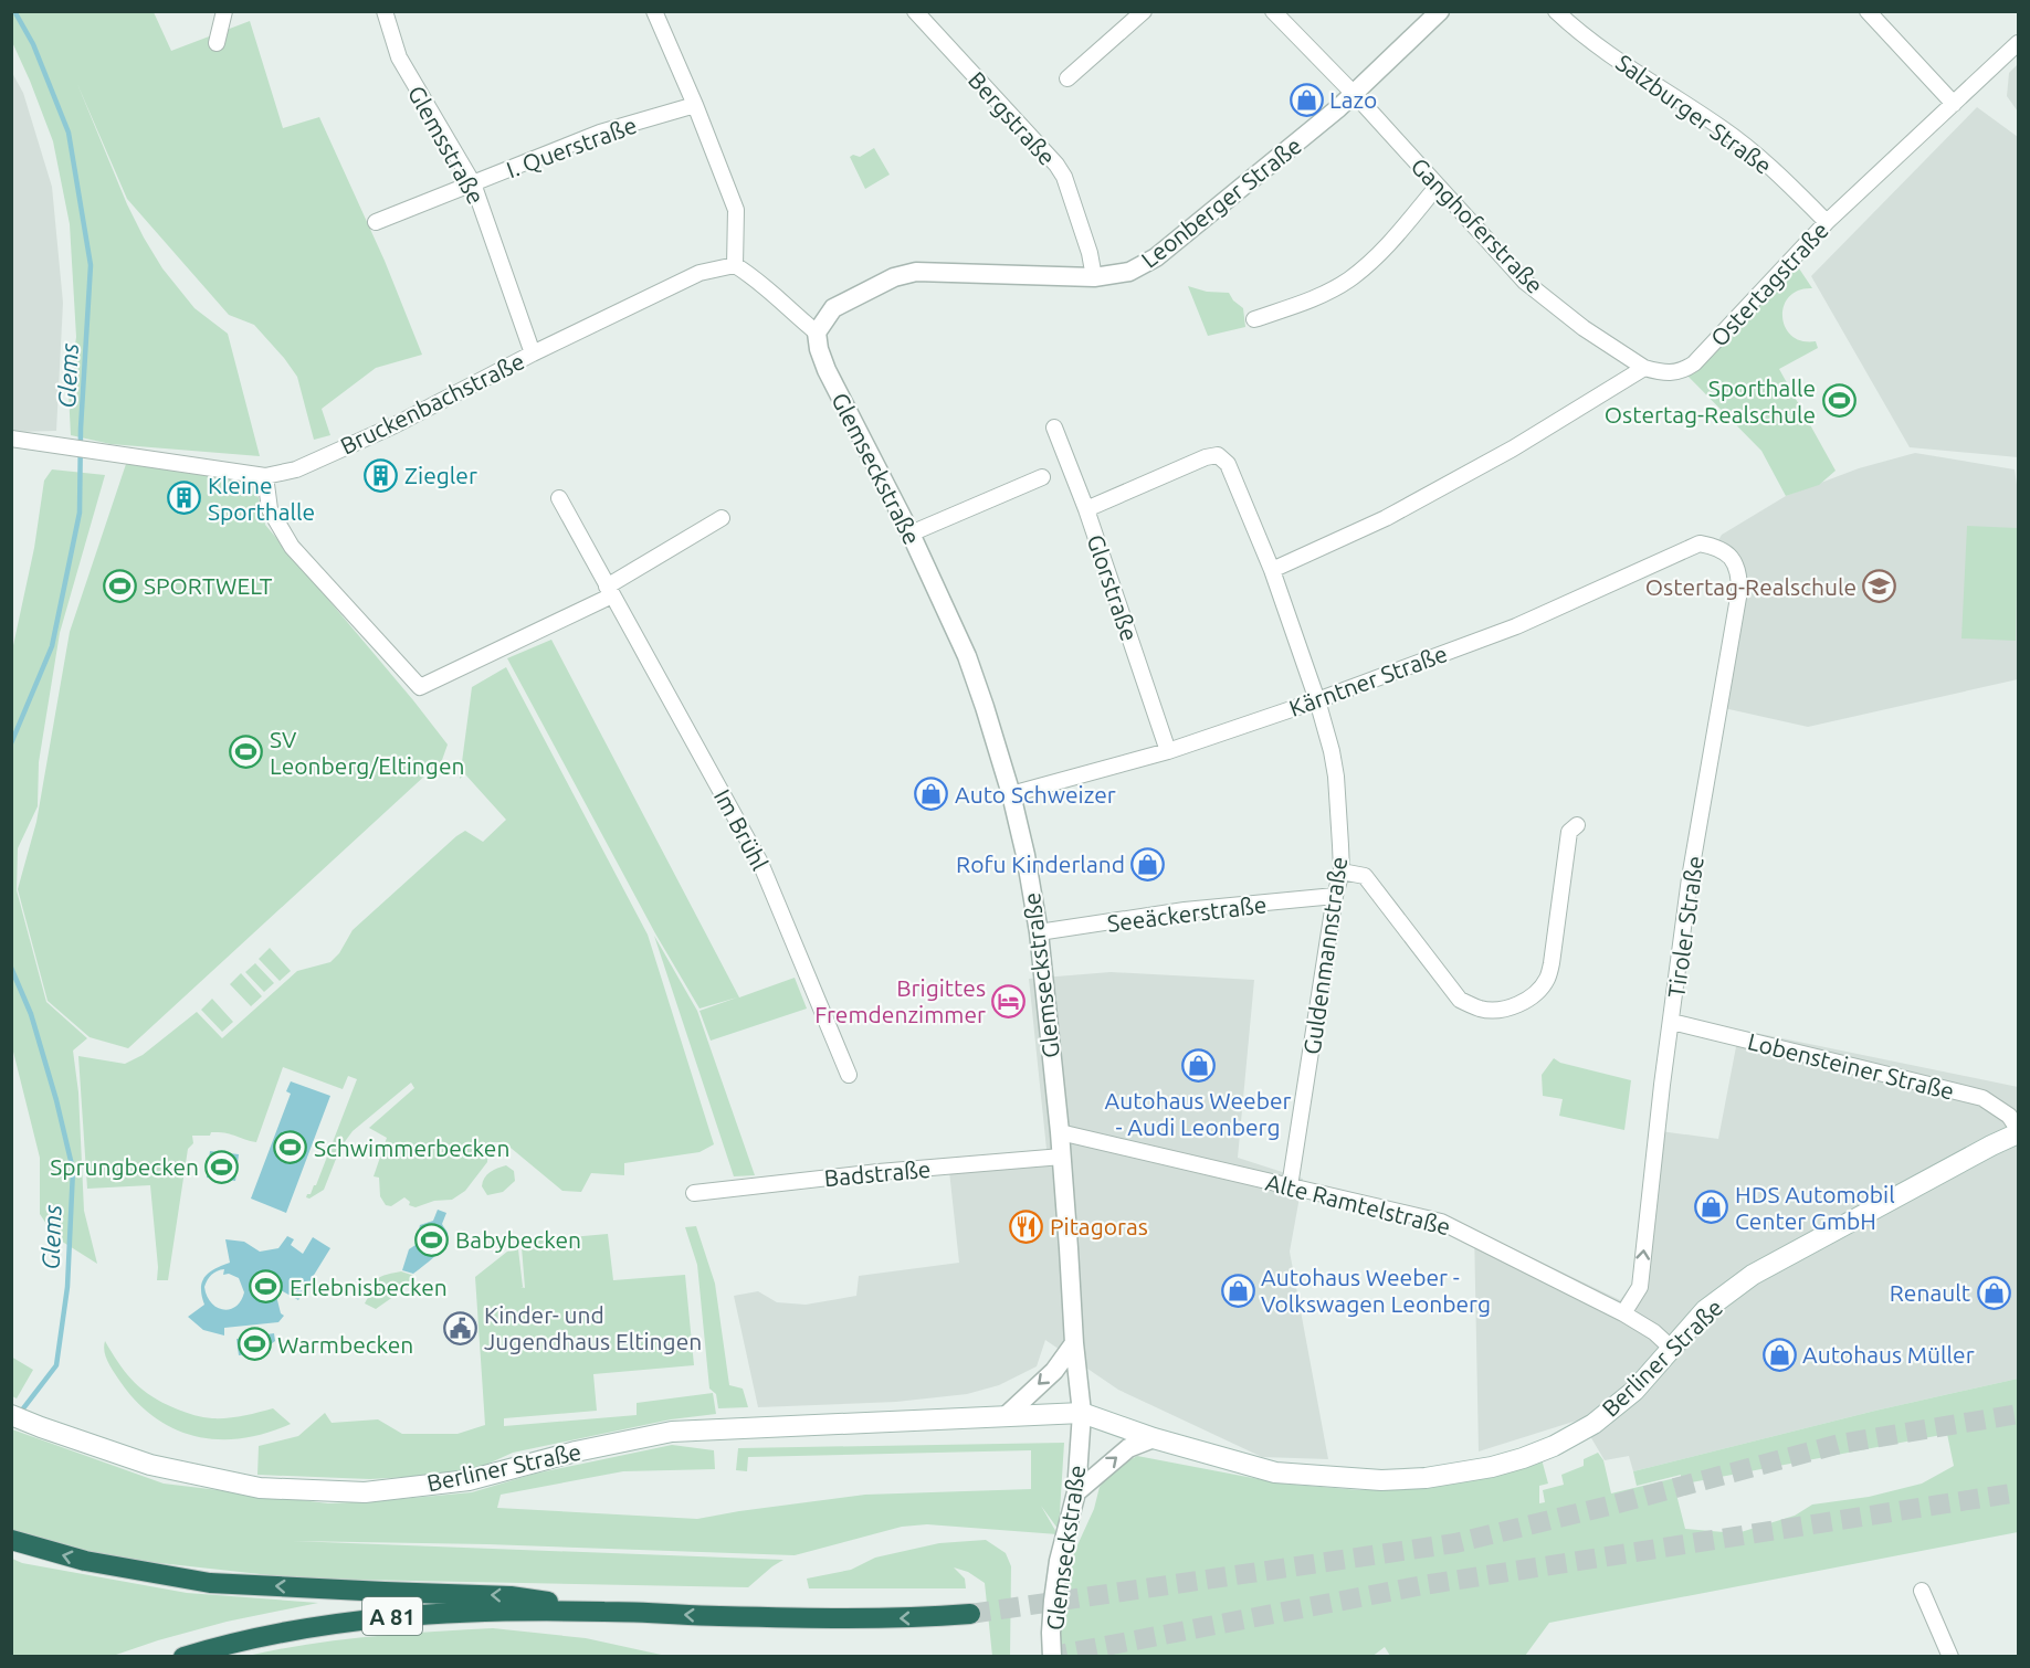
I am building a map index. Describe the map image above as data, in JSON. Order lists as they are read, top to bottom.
{
  "streets": {
    "highway": ["A 81"],
    "main road": ["Berliner Straße"],
    "street": [
      "Salzburger Straße",
      "Bergstraße",
      "Glemsstraße",
      "I. Querstraße",
      "Leonberger Straße",
      "Ganghoferstraße",
      "Ostertagstraße",
      "Bruckenbachstraße",
      "Glemseckstraße",
      "Glorstraße",
      "Kärntner Straße",
      "Im Brühl",
      "Seeäckerstraße",
      "Tiroler Straße",
      "Guldenmannstraße",
      "Lobensteiner Straße",
      "Badstraße",
      "Alte Ramtelstraße"
    ]
  },
  "crossings": [
    ["Salzburger Straße", "Ostertagstraße"],
    ["Bergstraße", "Leonberger Straße"],
    ["Glemsstraße", "I. Querstraße"],
    ["Glemsstraße", "Bruckenbachstraße"],
    ["Leonberger Straße", "Ganghoferstraße"],
    ["Leonberger Straße", "Glemseckstraße"],
    ["Ganghoferstraße", "Ostertagstraße"],
    ["Glemseckstraße", "Kärntner Straße"],
    ["Glemseckstraße", "Seeäckerstraße"],
    ["Glemseckstraße", "Badstraße"],
    ["Glemseckstraße", "Alte Ramtelstraße"],
    ["Glemseckstraße", "Berliner Straße"],
    ["Glorstraße", "Kärntner Straße"],
    ["Glorstraße", "Guldenmannstraße"],
    ["Kärntner Straße", "Tiroler Straße"],
    ["Kärntner Straße", "Guldenmannstraße"],
    ["Seeäckerstraße", "Guldenmannstraße"],
    ["Tiroler Straße", "Lobensteiner Straße"],
    ["Tiroler Straße", "Alte Ramtelstraße"],
    ["Guldenmannstraße", "Alte Ramtelstraße"],
    ["Lobensteiner Straße", "Berliner Straße"],
    ["Alte Ramtelstraße", "Berliner Straße"]
  ],
  "one_way": ["Tiroler Straße"],
  "water": ["Glems"],
  "places": {
    "shop": [
      "Lazo",
      "Auto Schweizer",
      "Rofu Kinderland",
      "Autohaus Weeber - Audi Leonberg",
      "HDS Automobil Center GmbH",
      "Autohaus Weeber - Volkswagen Leonberg",
      "Renault",
      "Autohaus Müller"
    ],
    "sports": [
      "Sporthalle Ostertag-Realschule",
      "SPORTWELT",
      "SV Leonberg/Eltingen",
      "Schwimmerbecken",
      "Sprungbecken",
      "Babybecken",
      "Erlebnisbecken",
      "Warmbecken"
    ],
    "building": ["Ziegler", "Kleine Sporthalle"],
    "school or university": ["Ostertag-Realschule"],
    "hotel": ["Brigittes Fremdenzimmer"],
    "restaurant": ["Pitagoras"],
    "public building": ["Kinder- und Jugendhaus Eltingen"]
  }
}
